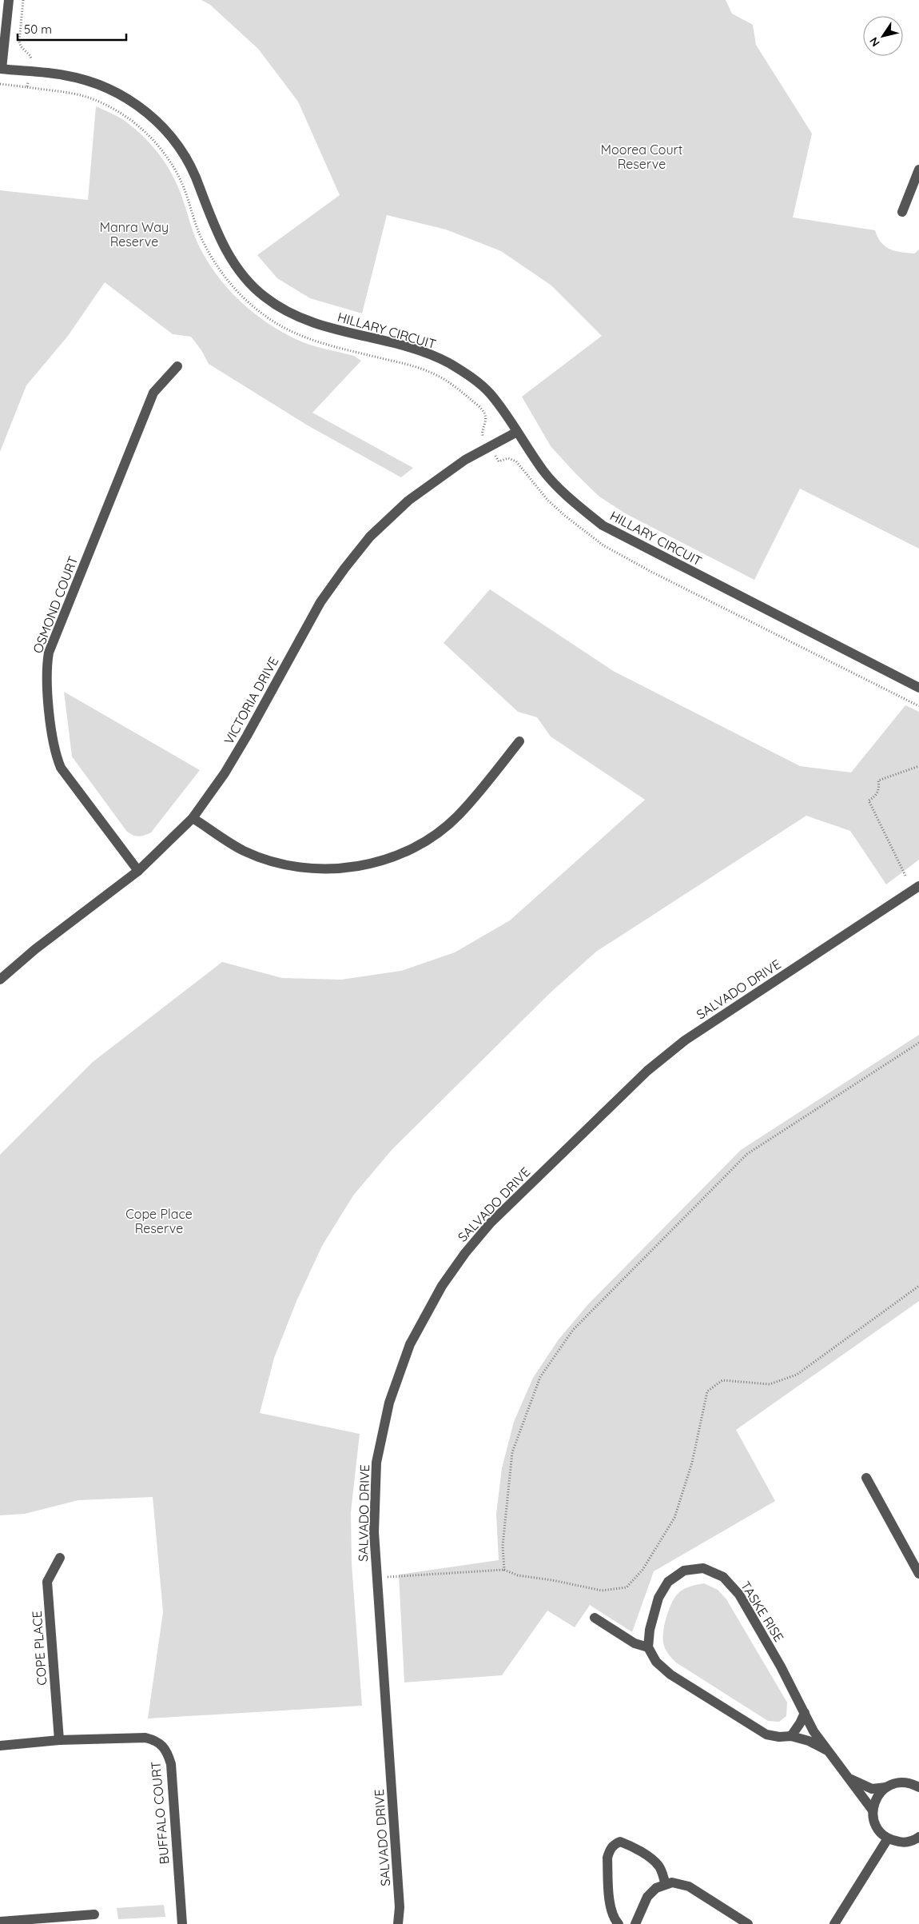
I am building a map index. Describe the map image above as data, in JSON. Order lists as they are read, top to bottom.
{
  "streets": {
    "street": [
      "HILLARY CIRCUIT",
      "OSMOND COURT",
      "VICTORIA DRIVE",
      "SALVADO DRIVE",
      "TASKE RISE",
      "COPE PLACE",
      "BUFFALO COURT"
    ]
  },
  "crossings": [
    ["HILLARY CIRCUIT", "VICTORIA DRIVE"],
    ["OSMOND COURT", "VICTORIA DRIVE"],
    ["COPE PLACE", "BUFFALO COURT"]
  ],
  "parks": ["Moorea Court Reserve", "Manra Way Reserve", "Cope Place Reserve"],
  "scale_bar": "50 m",
  "north": "bottom left"
}
